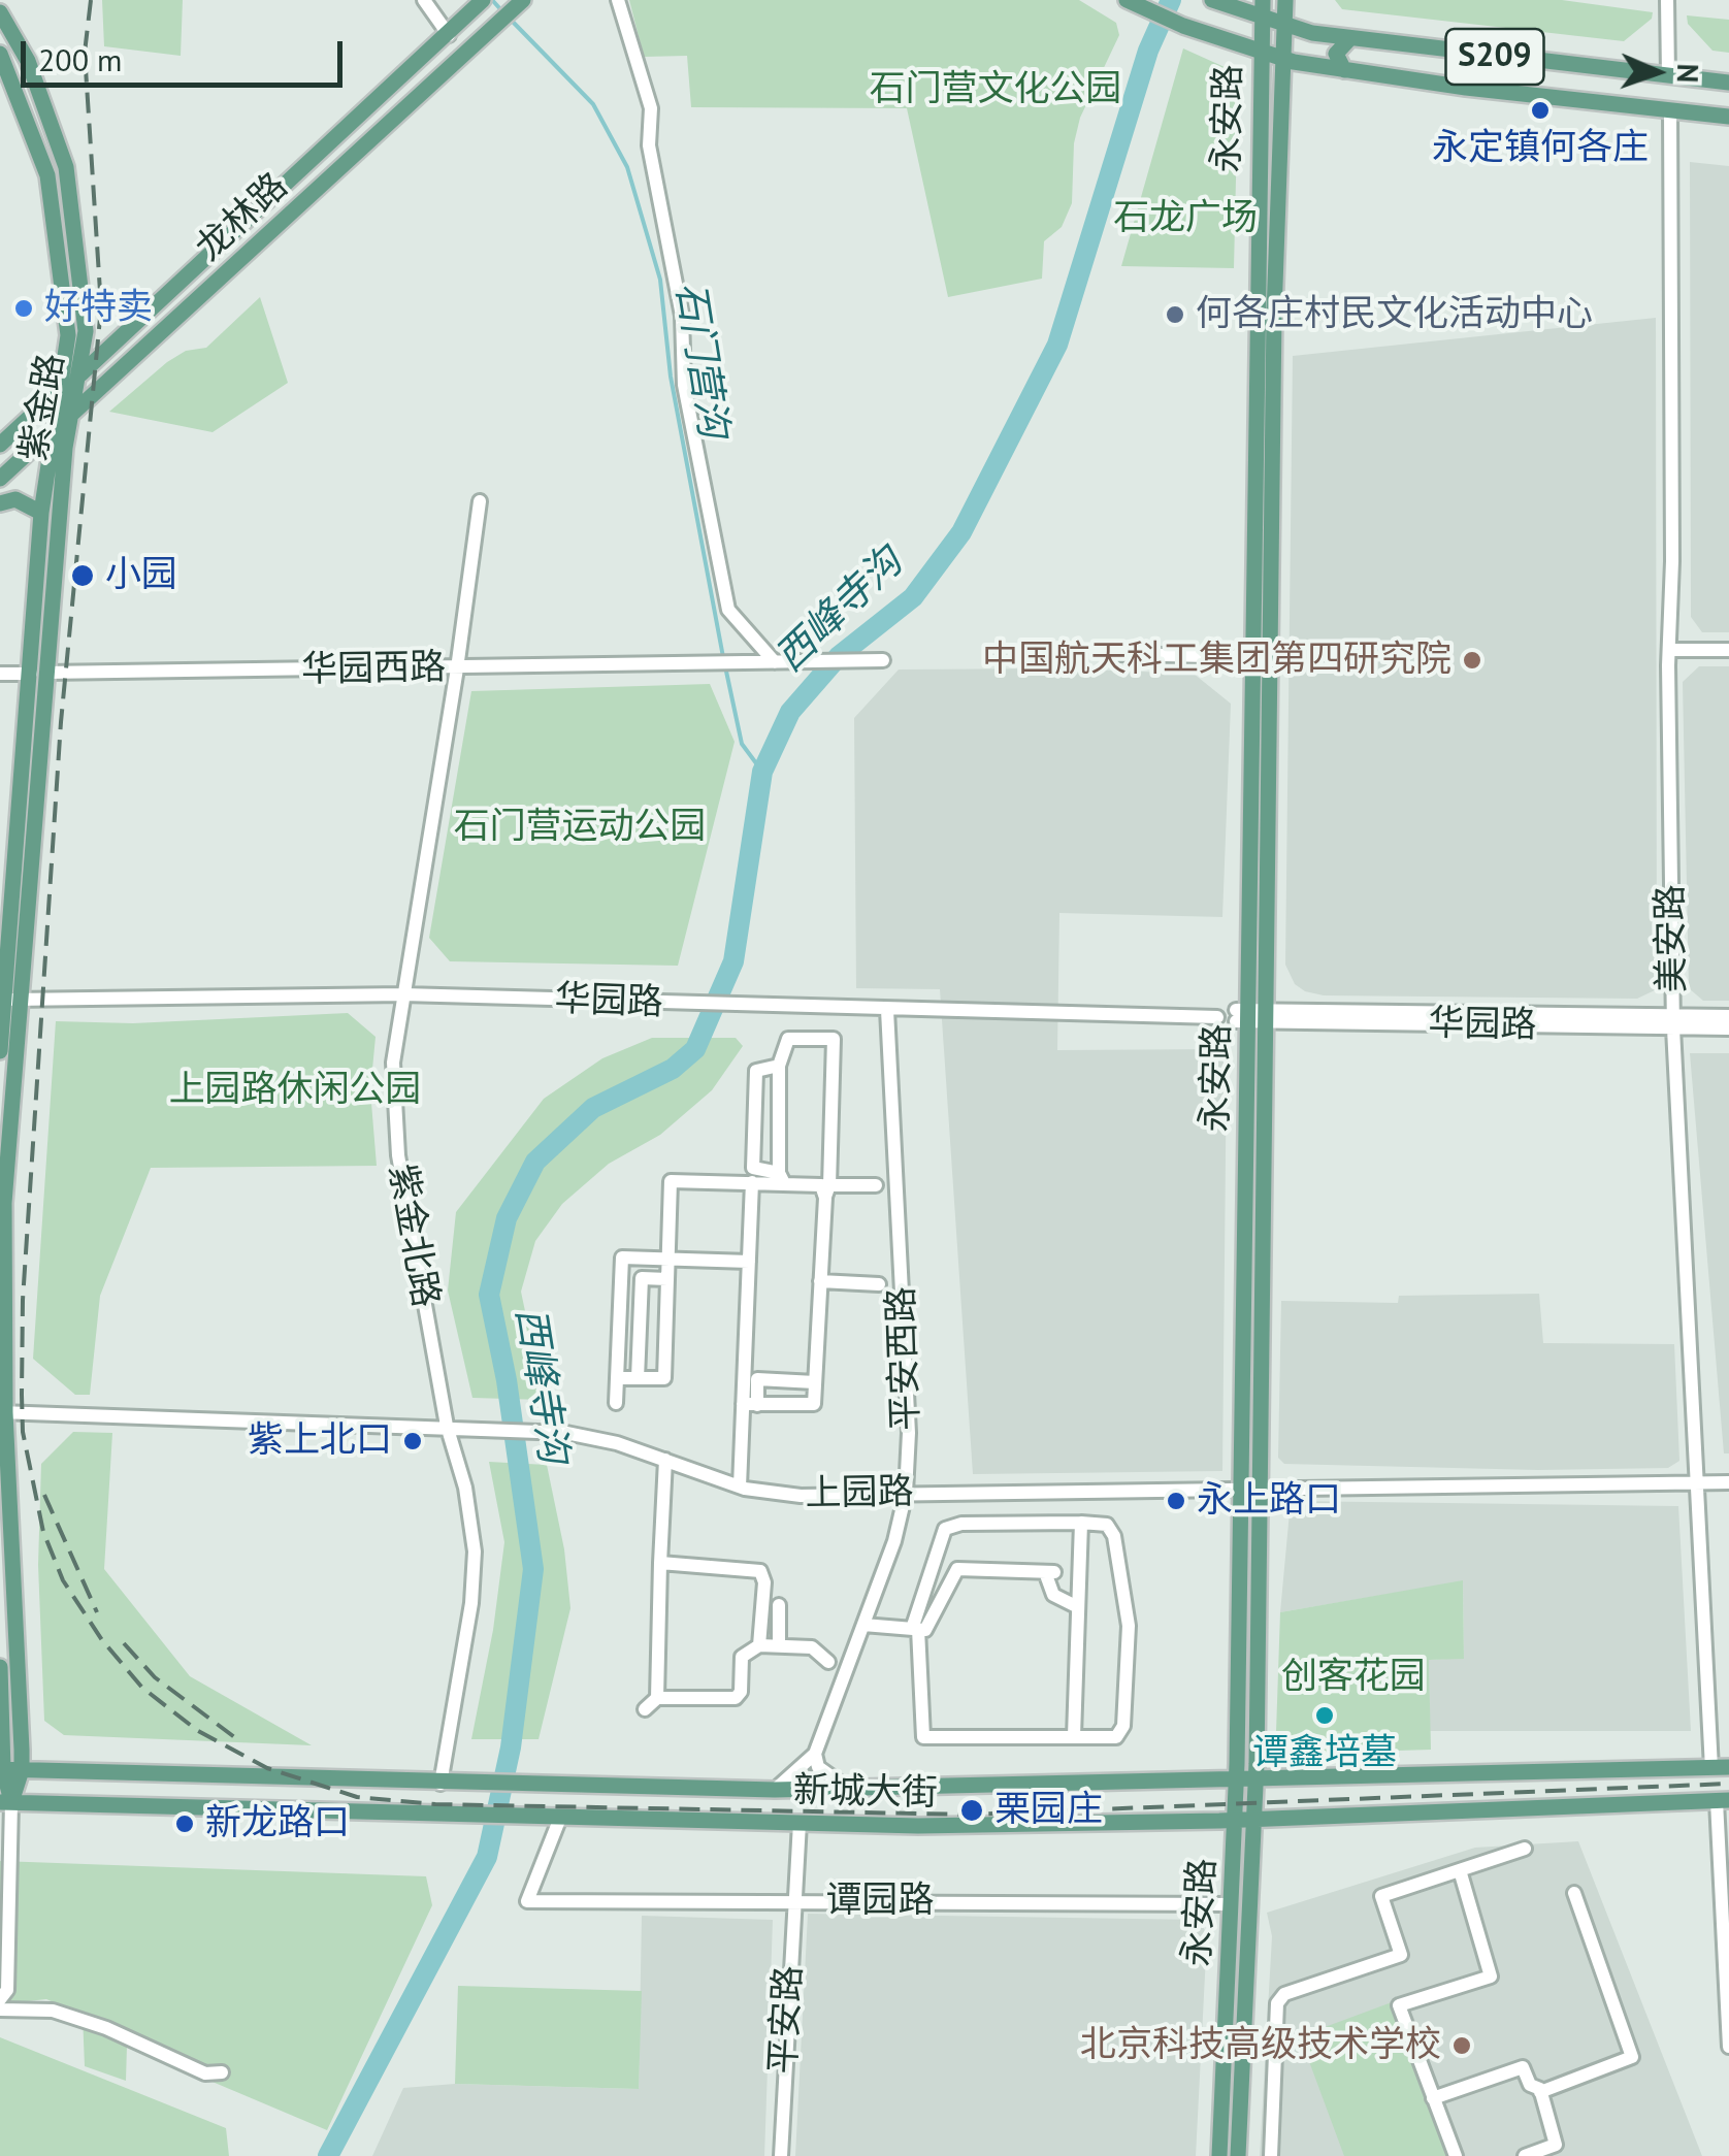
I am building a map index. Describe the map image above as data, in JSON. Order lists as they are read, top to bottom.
{
  "streets": {
    "main road": [
      "S209",
      "永安路",
      "龙林路",
      "紫金路",
      "新城大街"
    ],
    "street": [
      "华园西路",
      "美安路",
      "华园路",
      "紫金北路",
      "平安西路",
      "上园路",
      "谭园路",
      "平安路"
    ]
  },
  "crossings": [
    ["S209", "永安路"],
    ["S209", "美安路"],
    ["永安路", "华园路"],
    ["永安路", "上园路"],
    ["永安路", "新城大街"],
    ["永安路", "谭园路"],
    ["龙林路", "紫金路"],
    ["紫金路", "华园西路"],
    ["紫金路", "华园路"],
    ["紫金路", "上园路"],
    ["紫金路", "新城大街"],
    ["华园西路", "紫金北路"],
    ["美安路", "华园路"],
    ["美安路", "上园路"],
    ["美安路", "新城大街"],
    ["华园路", "紫金北路"],
    ["华园路", "平安西路"],
    ["紫金北路", "上园路"],
    ["紫金北路", "新城大街"],
    ["平安西路", "上园路"],
    ["新城大街", "谭园路"],
    ["新城大街", "平安路"],
    ["谭园路", "平安路"]
  ],
  "water": ["石门营沟", "西峰寺沟"],
  "parks": [
    "石门营文化公园",
    "石龙广场",
    "石门营运动公园",
    "上园路休闲公园",
    "创客花园"
  ],
  "places": [
    "永定镇何各庄",
    "好特卖",
    "何各庄村民文化活动中心",
    "小园",
    "中国航天科工集团第四研究院",
    "紫上北口",
    "永上路口",
    "谭鑫培墓",
    "栗园庄",
    "新龙路口",
    "北京科技高级技术学校"
  ],
  "scale_bar": "200 m",
  "north": "right"
}
